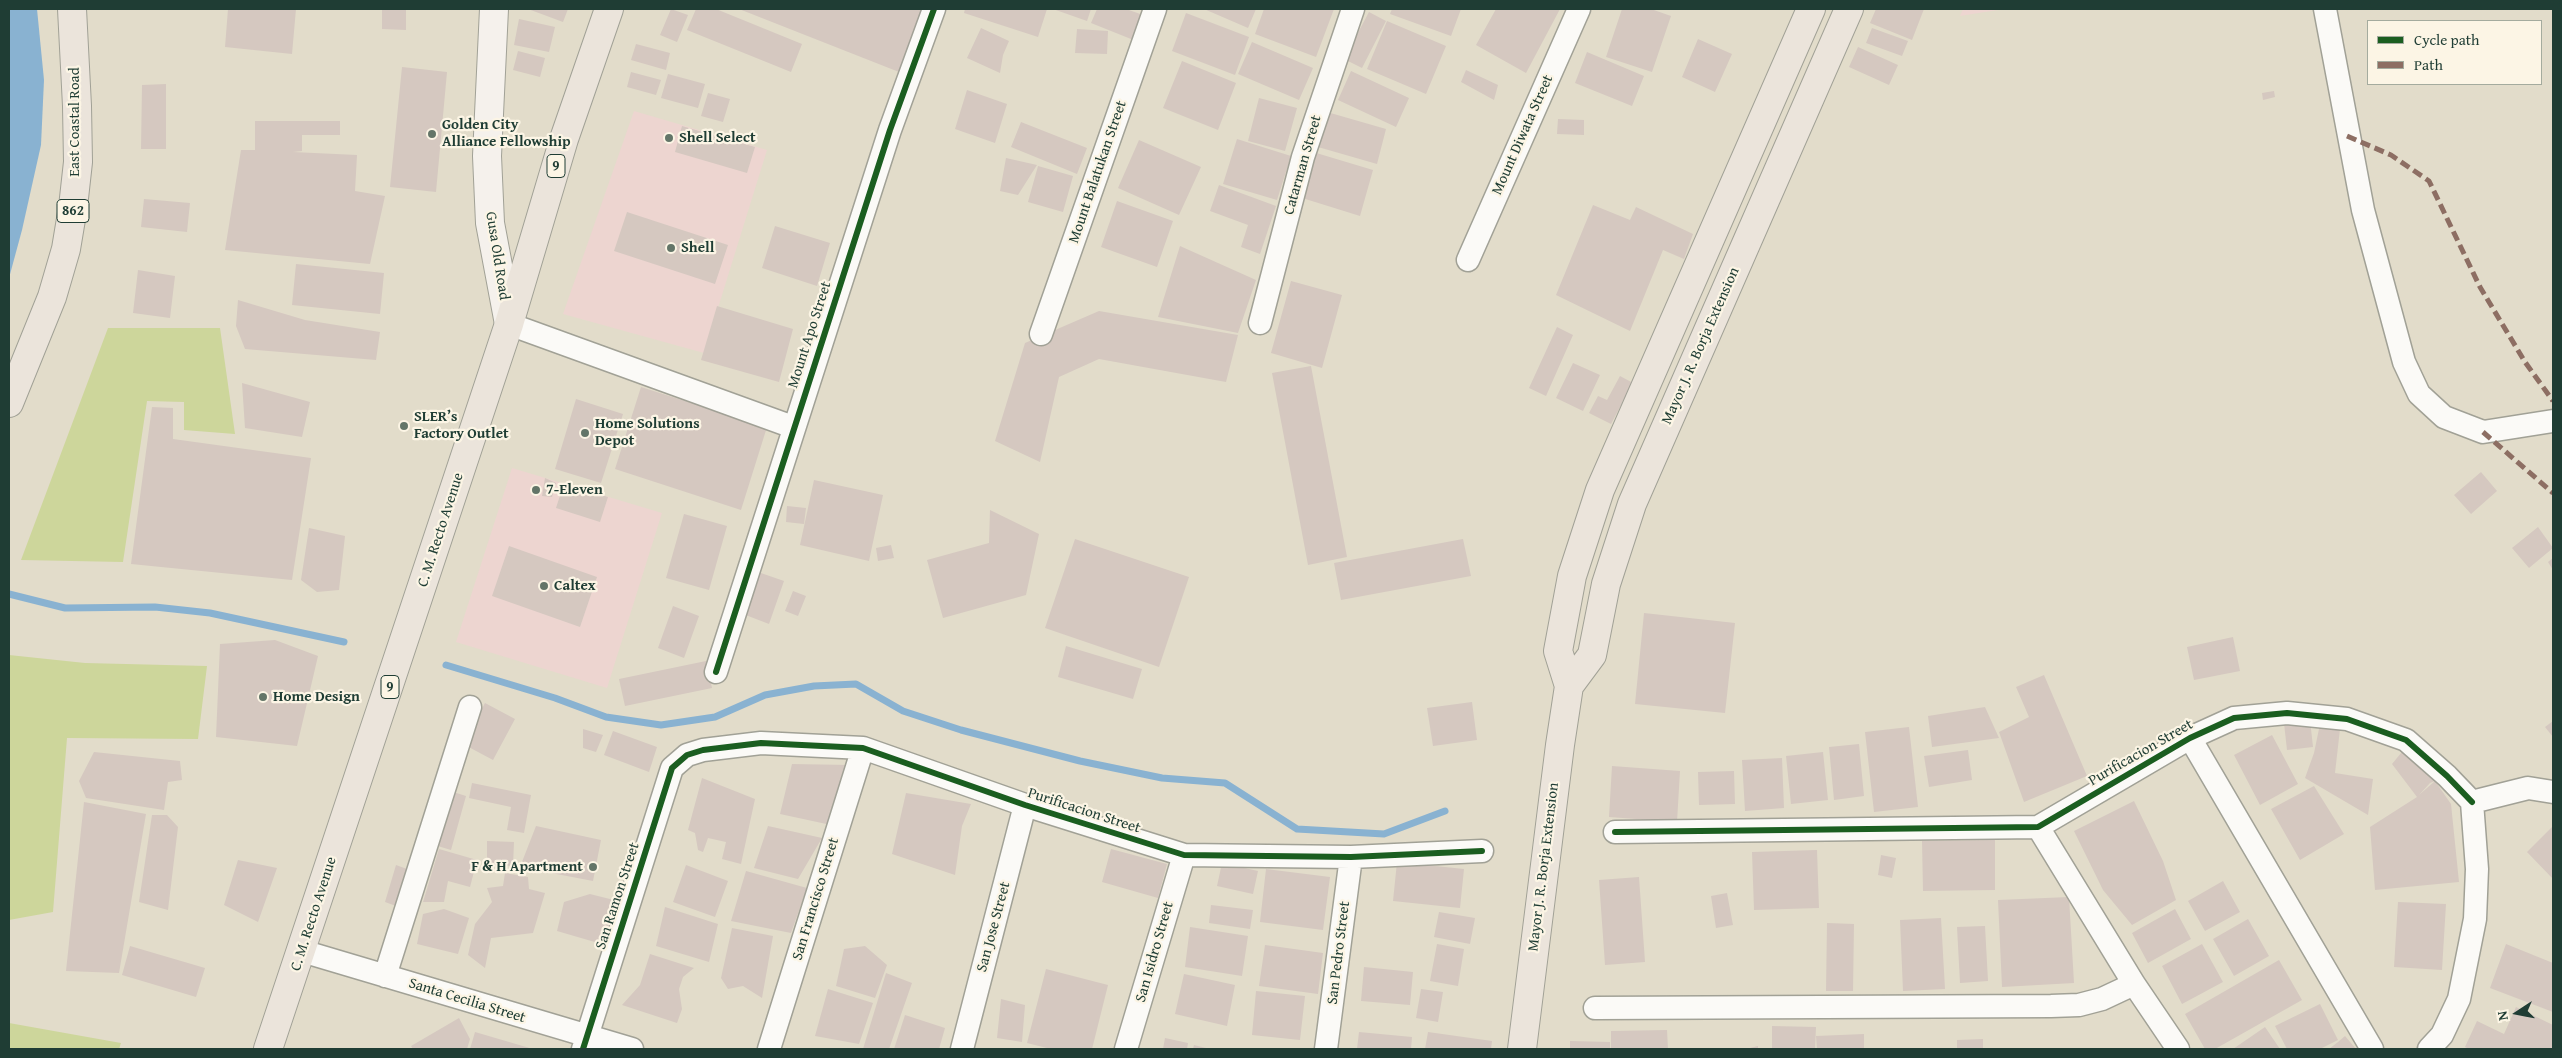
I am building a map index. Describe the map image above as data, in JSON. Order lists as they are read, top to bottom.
{
  "streets": {
    "main road": [
      "East Coastal Road",
      "9",
      "862",
      "Mayor J. R. Borja Extension",
      "C. M. Recto Avenue"
    ],
    "street": [
      "Mount Diwata Street",
      "Catarman Street",
      "Mount Balatukan Street",
      "Gusa Old Road",
      "Mount Apo Street",
      "Purificacion Street",
      "San Ramon Street",
      "San Francisco Street",
      "San Jose Street",
      "San Isidro Street",
      "San Pedro Street",
      "Santa Cecilia Street"
    ]
  },
  "crossings": [
    ["Gusa Old Road", "C. M. Recto Avenue"],
    ["C. M. Recto Avenue", "Santa Cecilia Street"],
    ["Purificacion Street", "San Ramon Street"],
    ["Purificacion Street", "San Francisco Street"],
    ["Purificacion Street", "San Jose Street"],
    ["Purificacion Street", "San Isidro Street"],
    ["Purificacion Street", "San Pedro Street"],
    ["San Ramon Street", "Santa Cecilia Street"]
  ],
  "places": [
    "Golden City Alliance Fellowship",
    "Shell Select",
    "Shell",
    "SLER’s Factory Outlet",
    "Home Solutions Depot",
    "7-Eleven",
    "Caltex",
    "Home Design",
    "F & H Apartment"
  ],
  "legend": ["Cycle path", "Path"],
  "north": "left"
}
